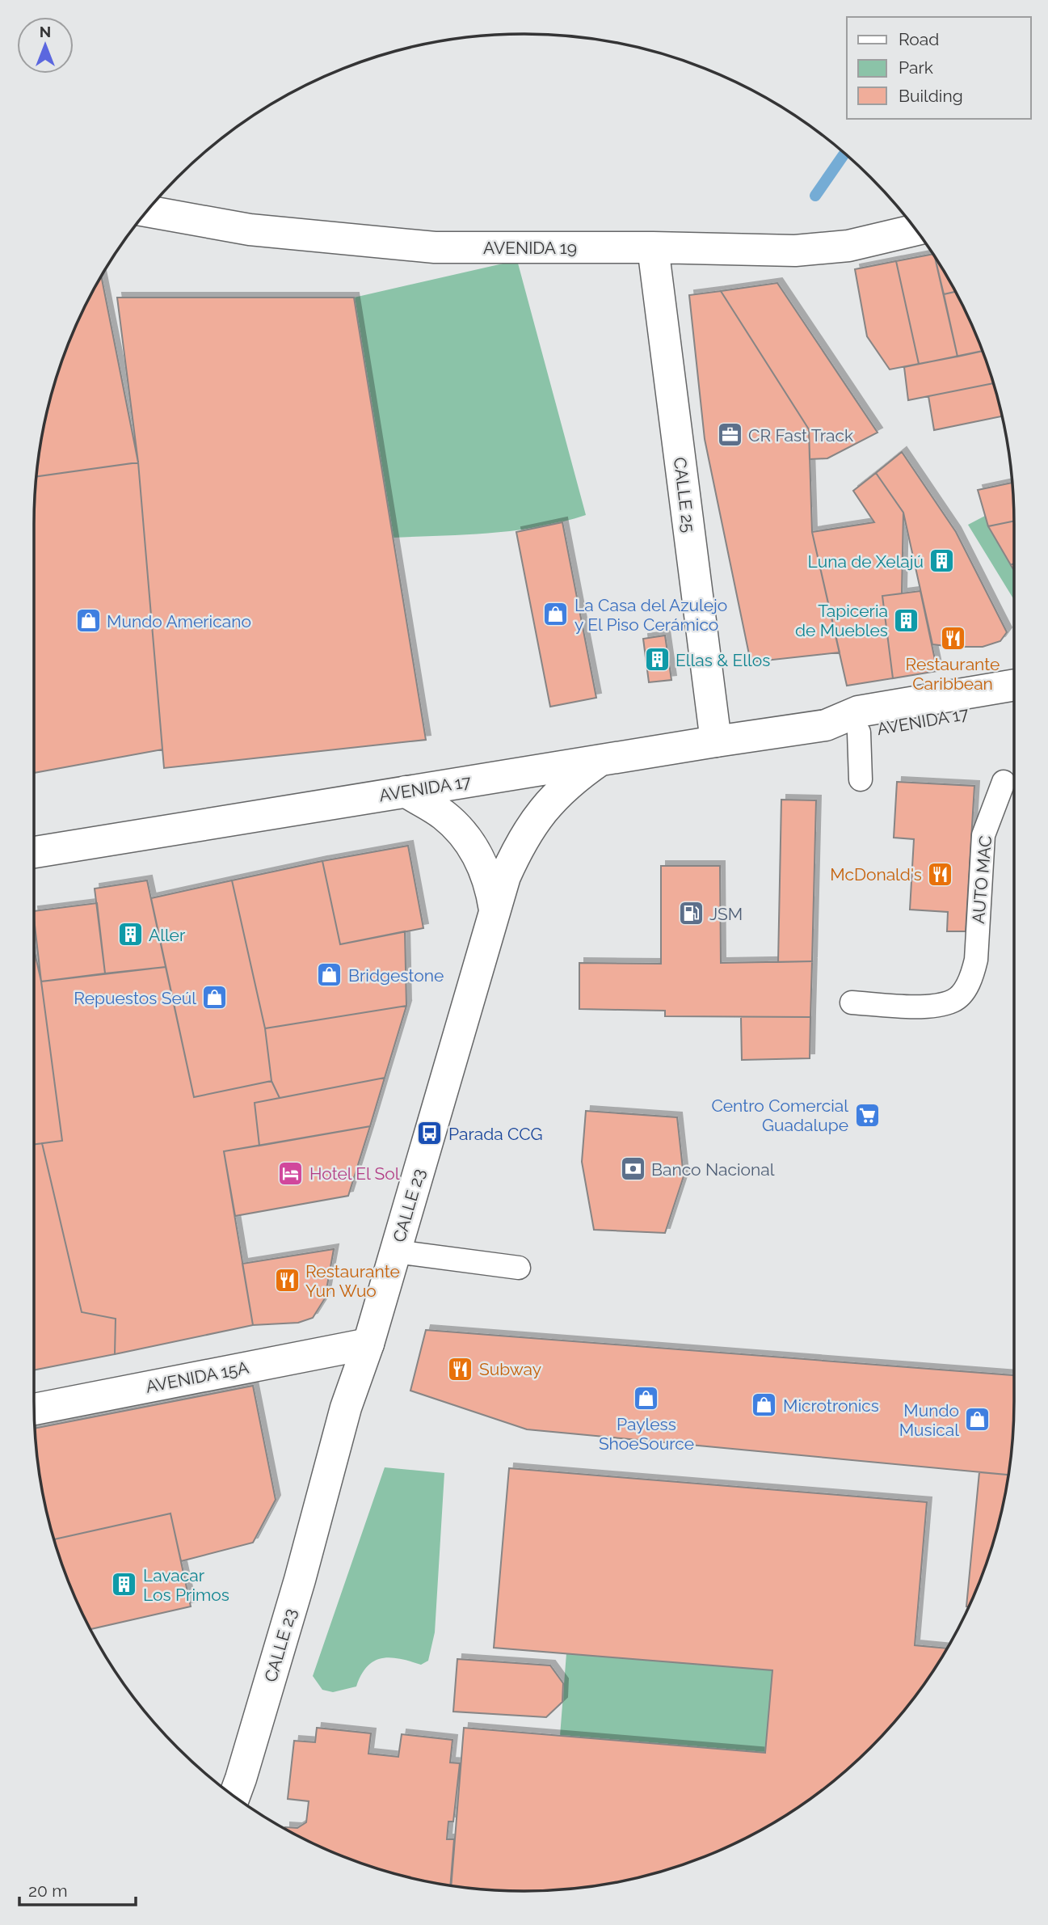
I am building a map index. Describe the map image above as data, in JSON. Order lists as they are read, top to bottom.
{
  "streets": {
    "main road": [
      "AVENIDA 19",
      "CALLE 25",
      "AVENIDA 17",
      "CALLE 23",
      "AVENIDA 15A"
    ],
    "lane": ["AUTO MAC"]
  },
  "crossings": [
    ["AVENIDA 19", "CALLE 25"],
    ["CALLE 25", "AVENIDA 17"],
    ["AVENIDA 17", "CALLE 23"],
    ["CALLE 23", "AVENIDA 15A"]
  ],
  "places": {
    "office": ["CR Fast Track"],
    "building": [
      "Luna de Xelajú",
      "Tapiceria de Muebles",
      "Ellas & Ellos",
      "Aller",
      "Lavacar Los Primos"
    ],
    "shop": [
      "La Casa del Azulejo y El Piso Cerámico",
      "Mundo Americano",
      "Bridgestone",
      "Repuestos Seúl",
      "Payless ShoeSource",
      "Microtronics",
      "Mundo Musical"
    ],
    "restaurant": [
      "Restaurante Caribbean",
      "McDonald's",
      "Restaurante Yun Wuo",
      "Subway"
    ],
    "fuel station": ["JSM"],
    "supermarket": ["Centro Comercial Guadalupe"],
    "bus stop": ["Parada CCG"],
    "bank": ["Banco Nacional"],
    "hotel": ["Hotel El Sol"]
  },
  "legend": ["Road", "Park", "Building"],
  "scale_bar": "20 m",
  "north": "top"
}
